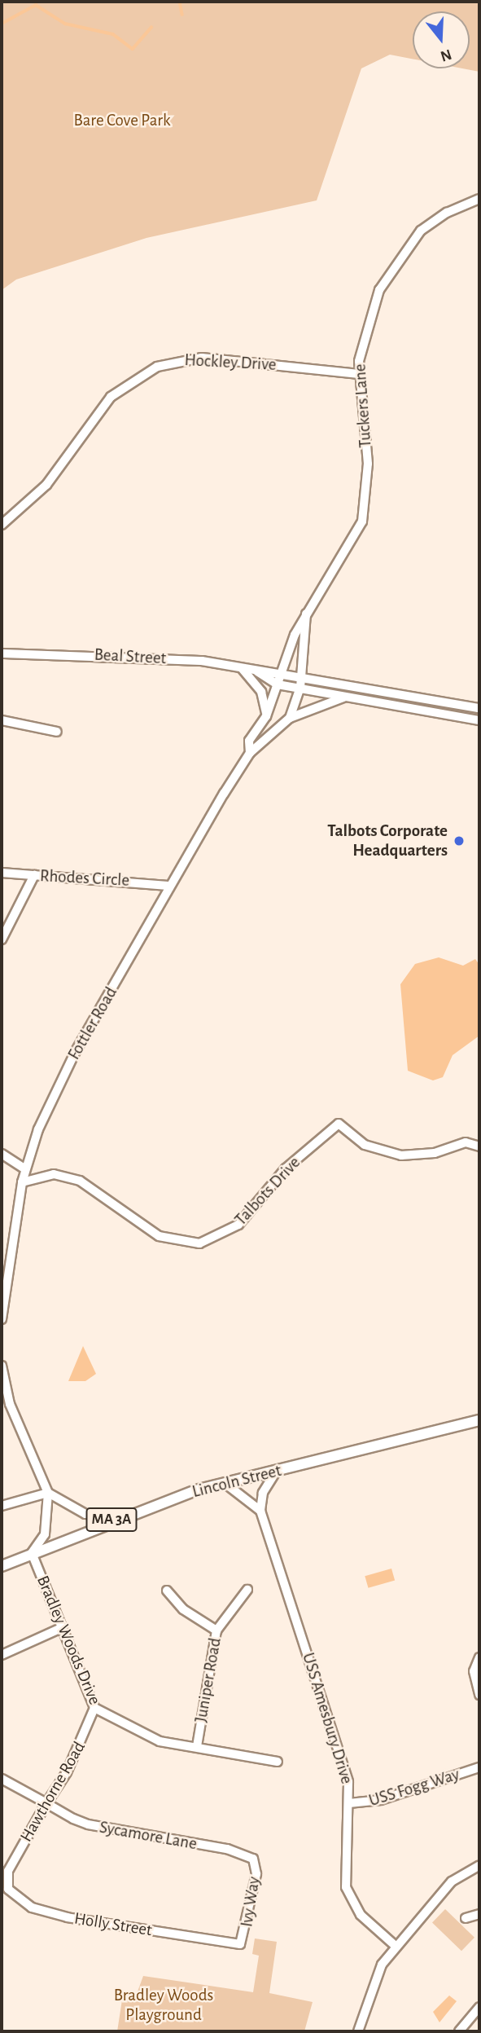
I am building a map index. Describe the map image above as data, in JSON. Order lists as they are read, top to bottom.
{
  "streets": {
    "main road": ["Lincoln Street", "MA 3A"],
    "street": [
      "Hockley Drive",
      "Tuckers Lane",
      "Beal Street",
      "Rhodes Circle",
      "Fottler Road",
      "Talbots Drive",
      "Bradley Woods Drive",
      "Juniper Road",
      "USS Amesbury Drive",
      "USS Fogg Way",
      "Hawthorne Road",
      "Sycamore Lane",
      "Ivy Way",
      "Holly Street"
    ]
  },
  "crossings": [
    ["Hockley Drive", "Tuckers Lane"],
    ["Tuckers Lane", "Beal Street"],
    ["Tuckers Lane", "Fottler Road"],
    ["Beal Street", "Fottler Road"],
    ["Rhodes Circle", "Fottler Road"],
    ["Fottler Road", "Talbots Drive"],
    ["Lincoln Street", "Bradley Woods Drive"],
    ["Bradley Woods Drive", "Juniper Road"],
    ["Bradley Woods Drive", "Hawthorne Road"],
    ["USS Amesbury Drive", "USS Fogg Way"],
    ["Hawthorne Road", "Sycamore Lane"],
    ["Hawthorne Road", "Holly Street"],
    ["Sycamore Lane", "Ivy Way"],
    ["Ivy Way", "Holly Street"]
  ],
  "parks": ["Bare Cove Park", "Bradley Woods Playground"],
  "places": ["Talbots Corporate Headquarters"],
  "north": "bottom"
}
